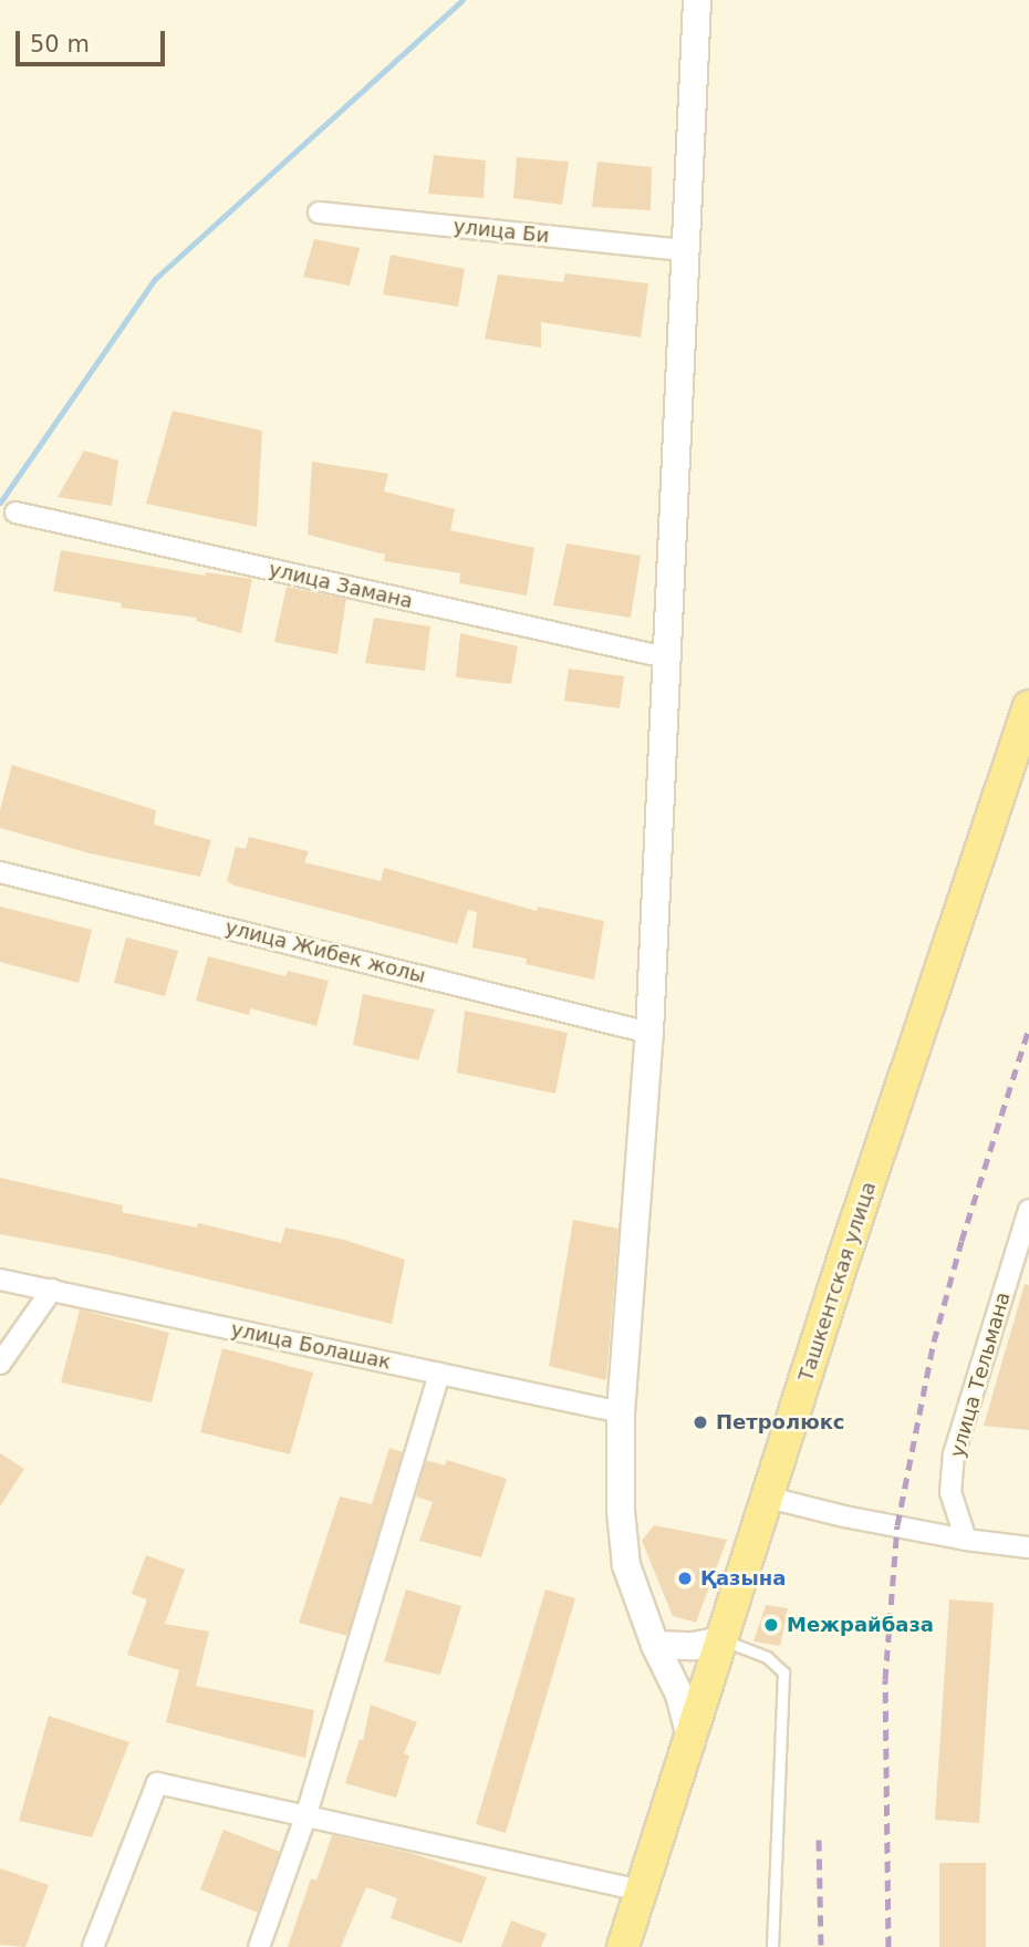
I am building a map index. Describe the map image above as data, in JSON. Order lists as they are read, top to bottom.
{
  "streets": {
    "main road": ["Ташкентская улица"],
    "street": [
      "улица Би",
      "улица Замана",
      "улица Жибек жолы",
      "улица Болашак",
      "улица Тельмана"
    ]
  },
  "places": ["Петролюкс", "Қазына", "Межрайбаза"],
  "scale_bar": "50 m"
}
